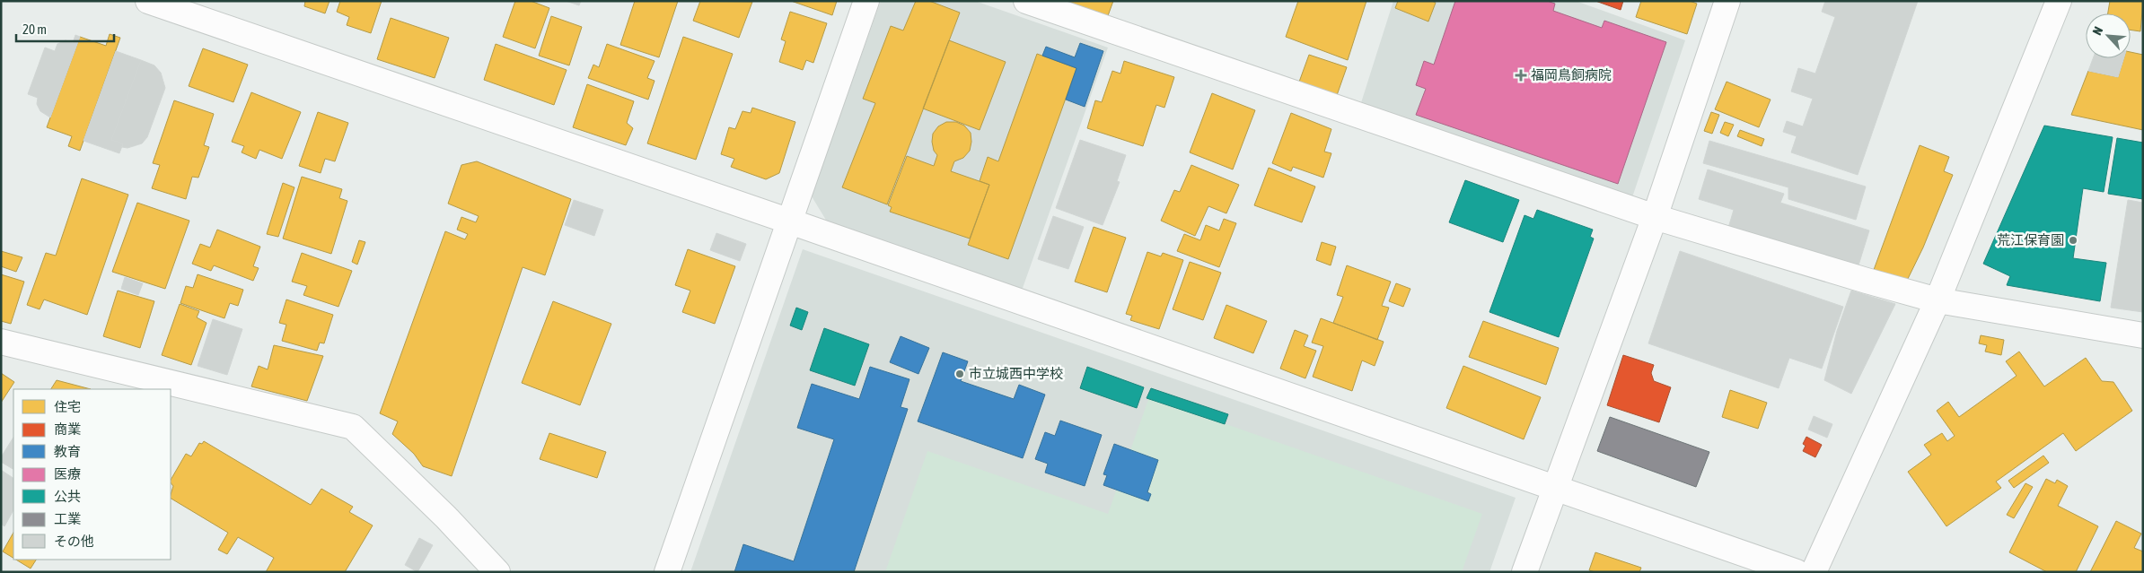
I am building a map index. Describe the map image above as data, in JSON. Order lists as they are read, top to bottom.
{
  "places": {
    "health": ["福岡鳥飼病院"],
    "other": ["荒江保育園", "市立城西中学校"]
  },
  "legend": [
    "住宅",
    "商業",
    "教育",
    "医療",
    "公共",
    "工業",
    "その他"
  ],
  "scale_bar": "20 m",
  "north": "top left"
}
